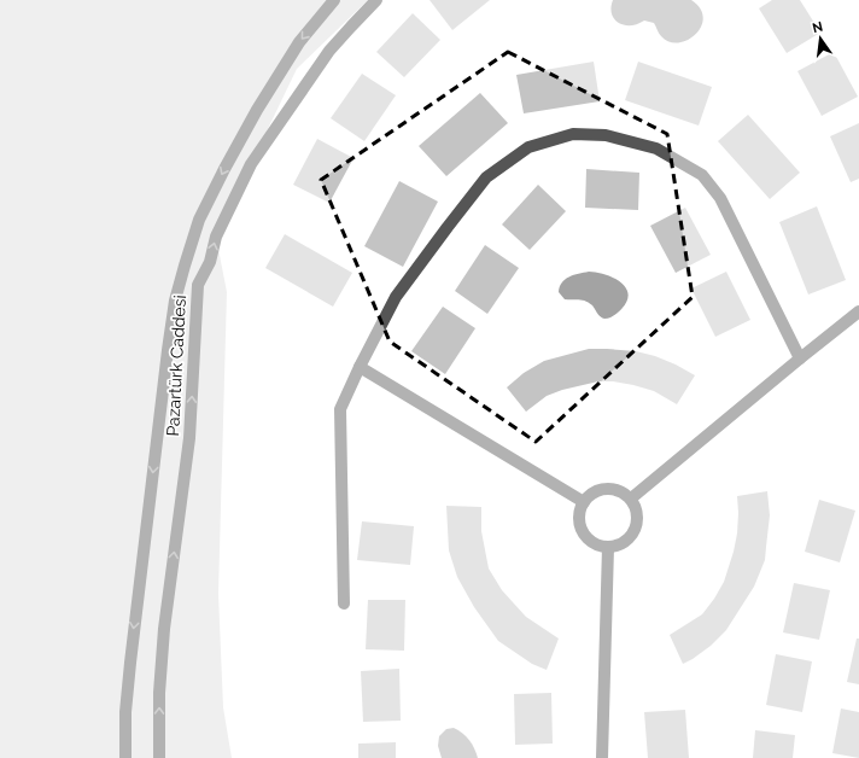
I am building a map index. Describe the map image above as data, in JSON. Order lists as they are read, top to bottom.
{
  "streets": {
    "street": ["Pazartürk Caddesi"]
  },
  "north": "top"
}
